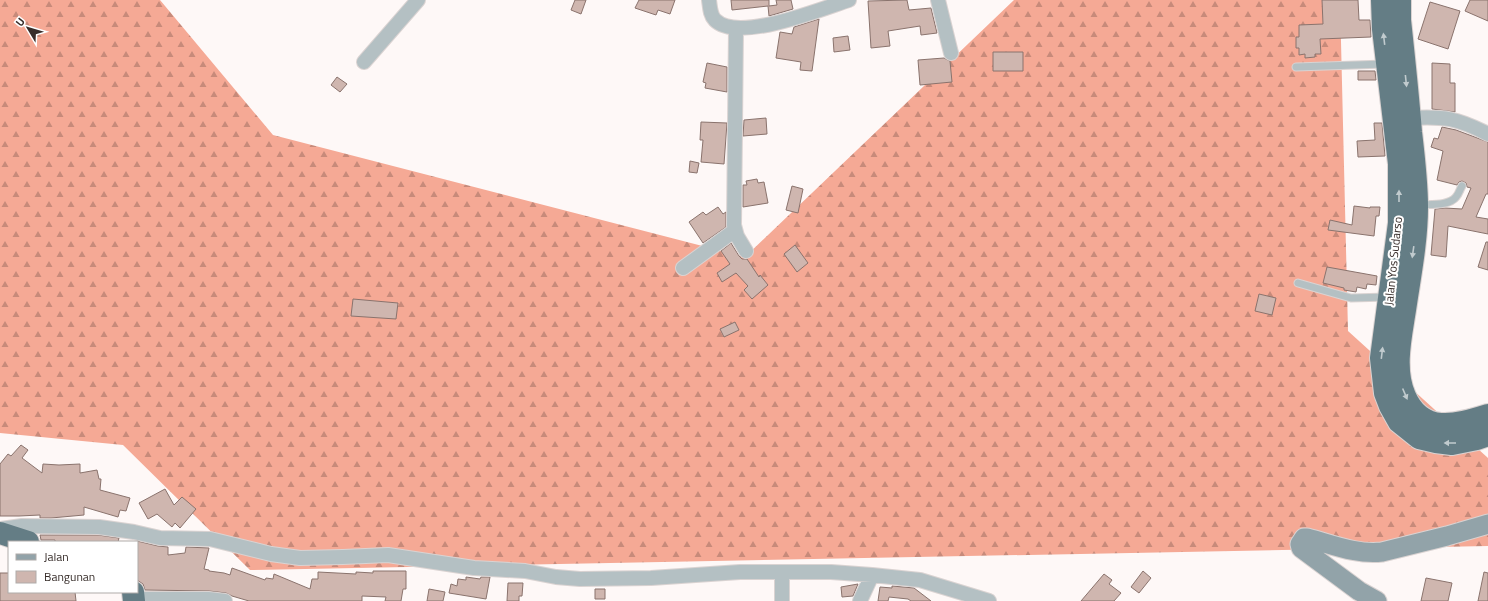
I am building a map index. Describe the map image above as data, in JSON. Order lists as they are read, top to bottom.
{
  "streets": {
    "highway": ["Jalan Yos Sudarso"]
  },
  "legend": ["Jalan", "Bangunan"],
  "north": "top left"
}
